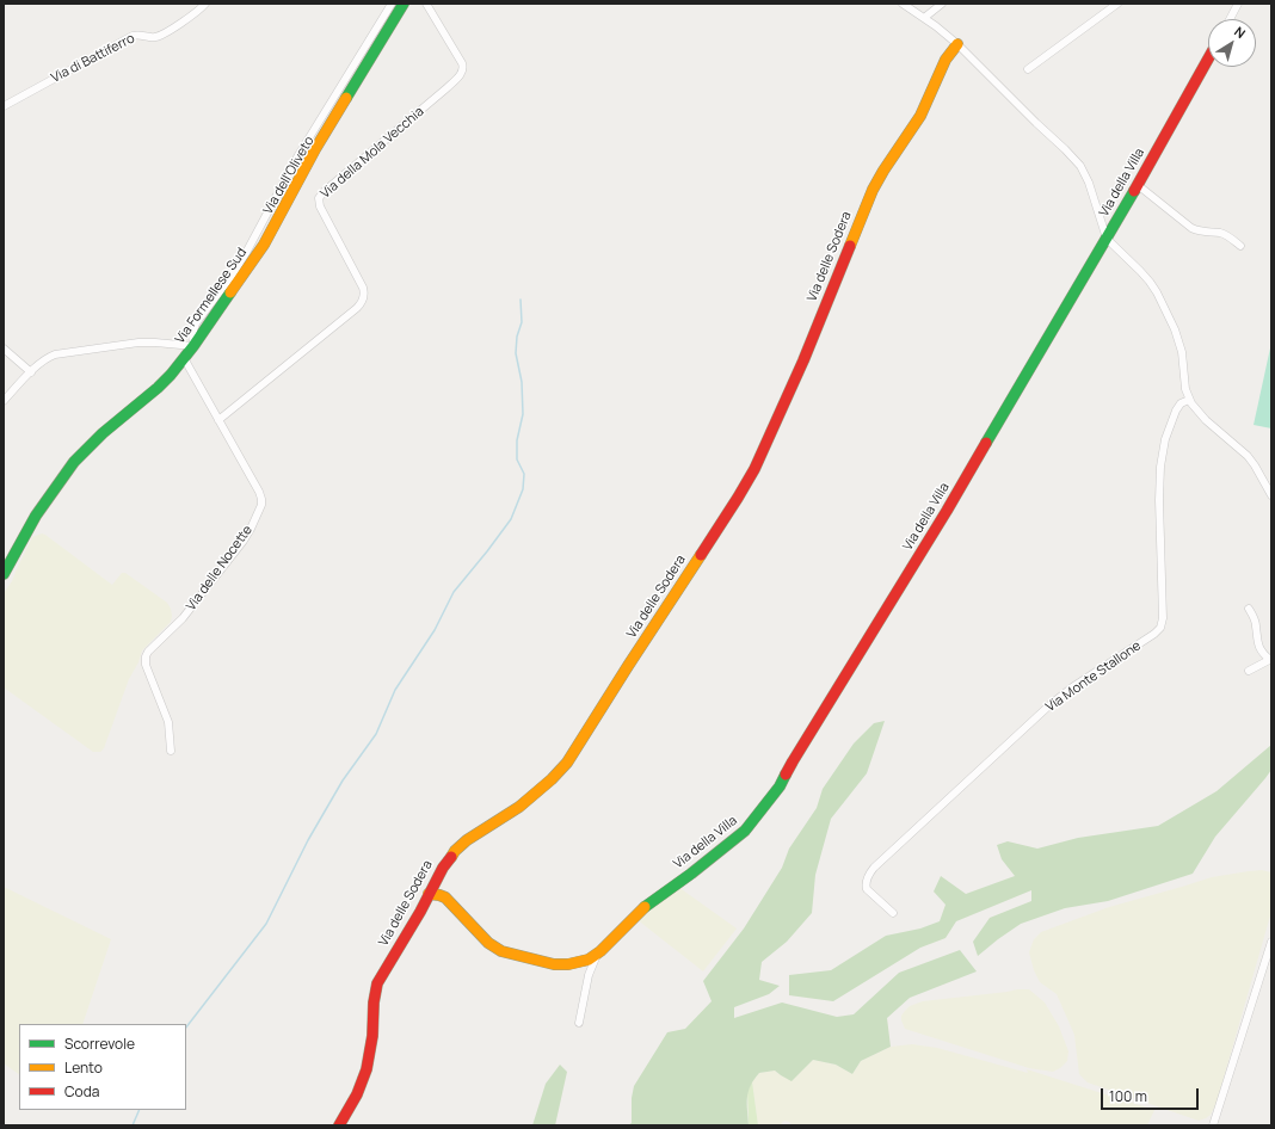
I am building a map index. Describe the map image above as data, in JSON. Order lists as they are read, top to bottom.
{
  "streets": {
    "street": [
      "Via di Battiferro",
      "Via della Mola Vecchia",
      "Via dell'Oliveto",
      "Via della Villa",
      "Via delle Sodera",
      "Via Formellese Sud",
      "Via delle Nocette",
      "Via Monte Stallone"
    ]
  },
  "crossings": [
    ["Via della Mola Vecchia", "Via delle Nocette"],
    ["Via dell'Oliveto", "Via Formellese Sud"],
    ["Via della Villa", "Via delle Sodera"],
    ["Via Formellese Sud", "Via delle Nocette"]
  ],
  "legend": ["Scorrevole", "Lento", "Coda"],
  "scale_bar": "100 m",
  "north": "top right"
}
